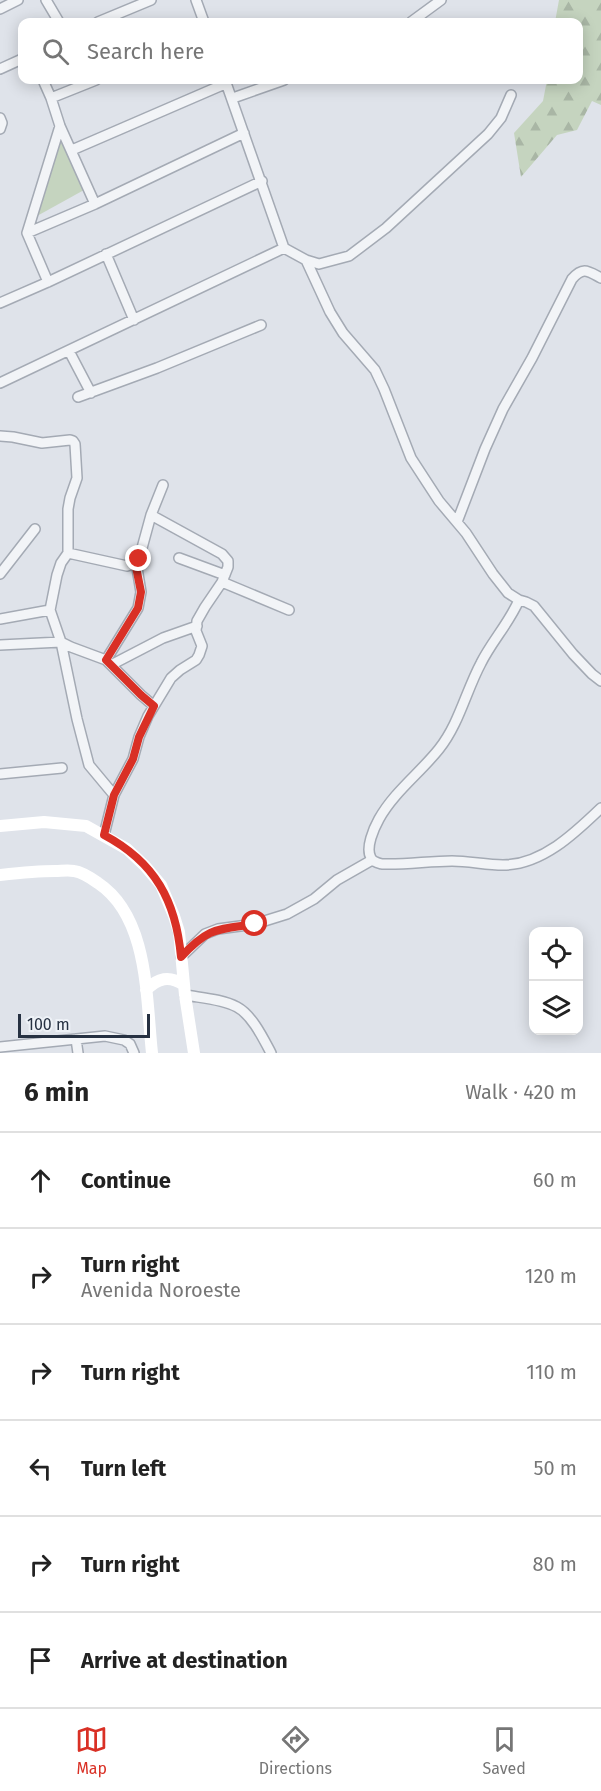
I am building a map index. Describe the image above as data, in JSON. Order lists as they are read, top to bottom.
{
  "scale_bar": "100 m",
  "page": {
    "search": "Search here",
    "scale": "100 m",
    "heading": ["6 min", "Walk · 420 m"],
    "list": [
      ["Continue", "60 m"],
      ["Turn right", "Avenida Noroeste", "120 m"],
      ["Turn right", "110 m"],
      ["Turn left", "50 m"],
      ["Turn right", "80 m"],
      "Arrive at destination"
    ],
    "nav": ["Map", "Directions", "Saved"]
  }
}
